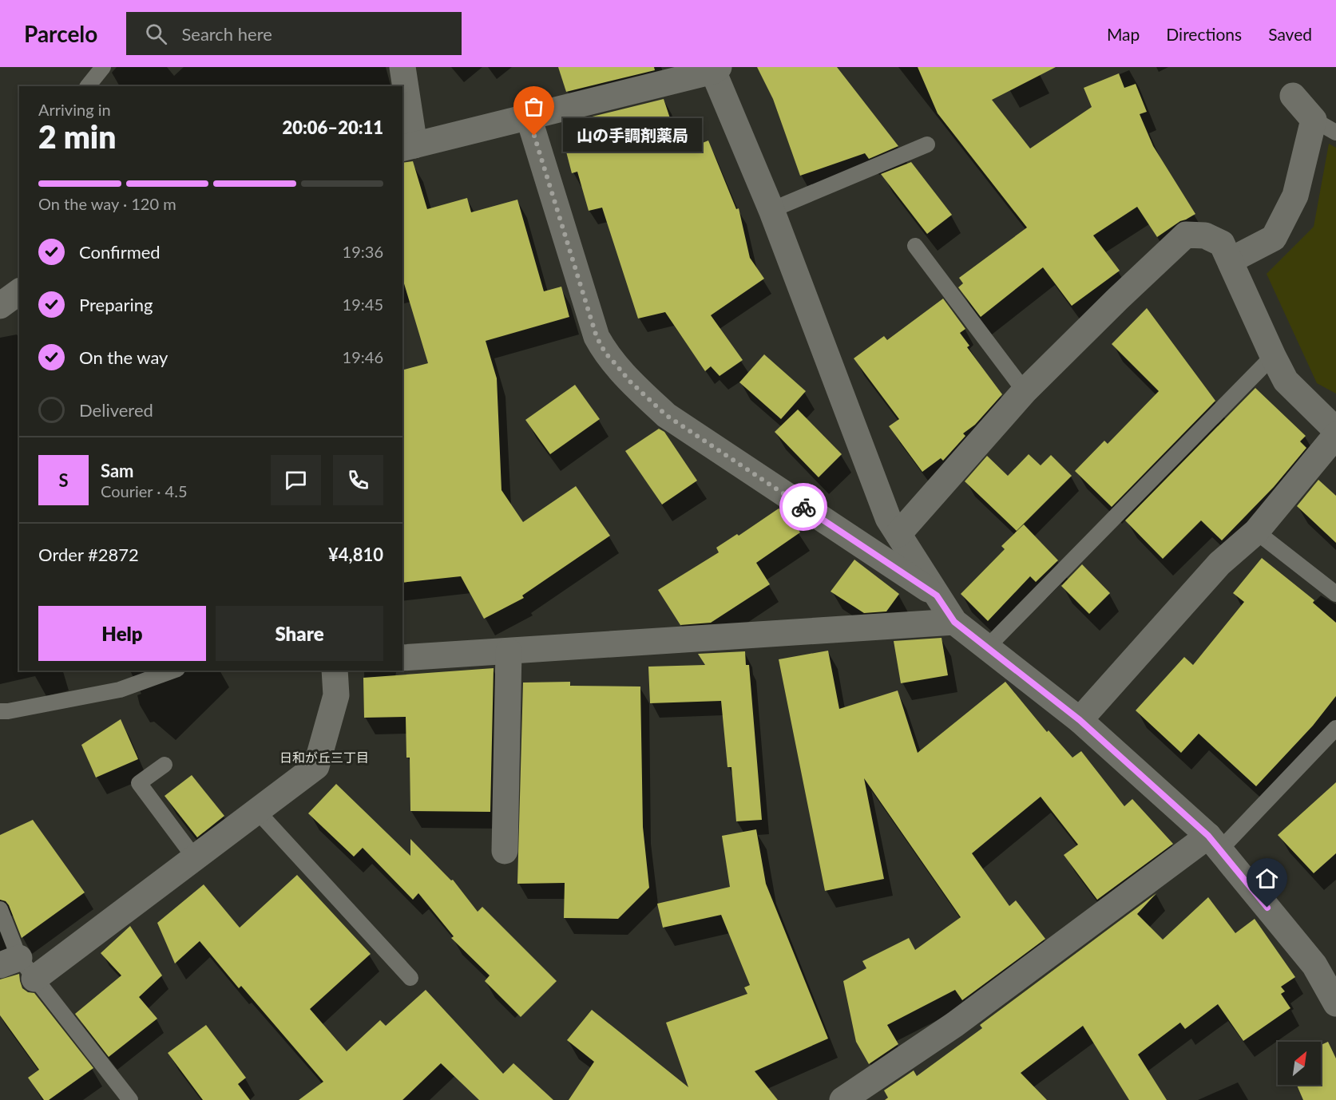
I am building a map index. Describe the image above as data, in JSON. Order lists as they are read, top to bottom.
{
  "districts": ["日和が丘三丁目"],
  "places": ["山の手調剤薬局"],
  "north": "top right",
  "page": {
    "header": "Parcelo",
    "search": "Search here",
    "nav": ["Map", "Directions", "Saved"],
    "heading": ["2 min", "Arriving in", "20:06–20:11"],
    "panel": [
      "Sam",
      "Courier · 4.5",
      "Order #2872",
      "¥4,810"
    ],
    "bubble": "山の手調剤薬局",
    "bar": "On the way · 120 m",
    "list": [
      ["Confirmed", "19:36"],
      ["Preparing", "19:45"],
      ["On the way", "19:46"],
      "Delivered"
    ],
    "round": "S",
    "buttons": ["Help", "Share"]
  }
}
